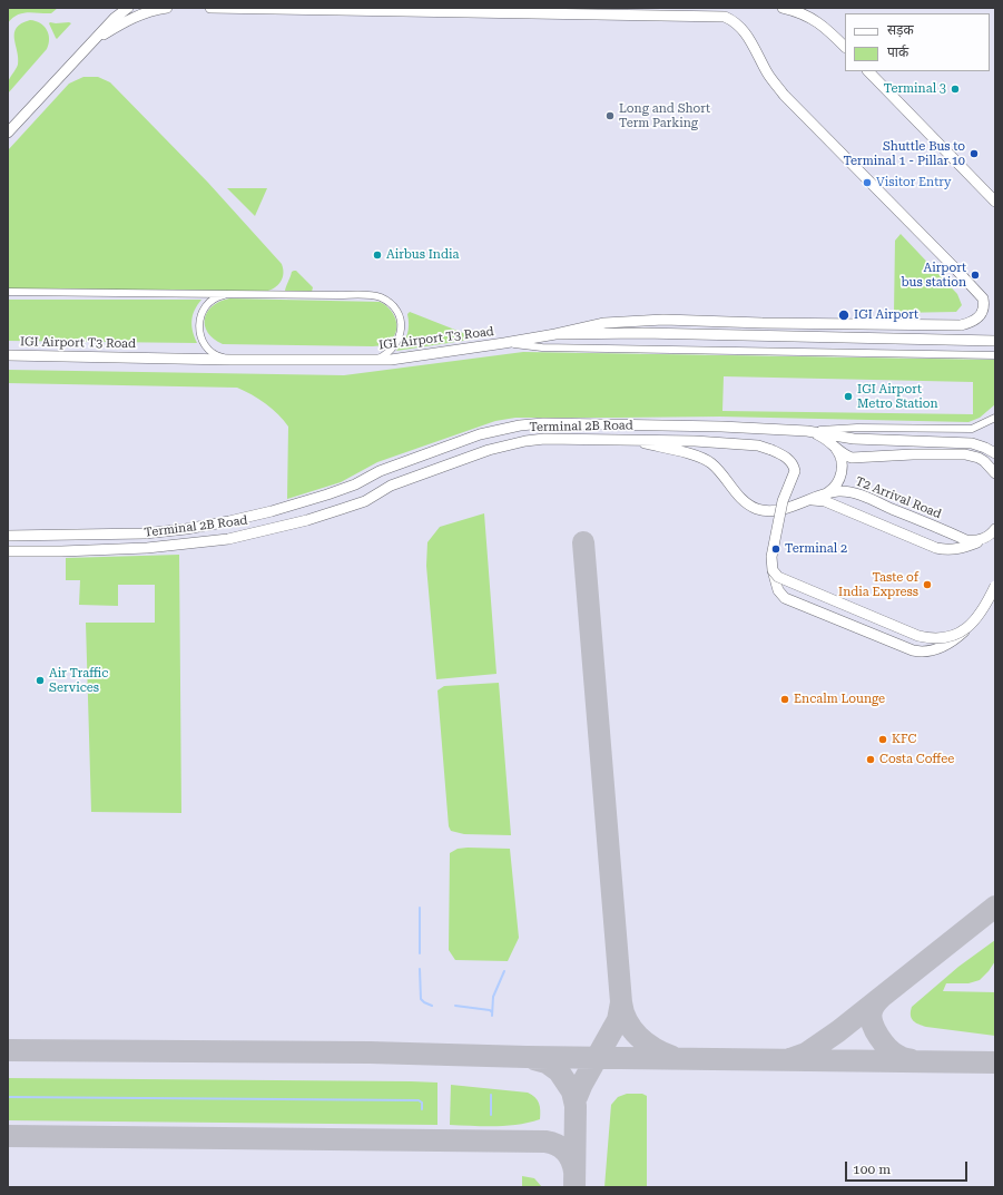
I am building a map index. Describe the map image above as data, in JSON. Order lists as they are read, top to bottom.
{
  "streets": {
    "main road": ["IGI Airport T3 Road", "Terminal 2B Road", "T2 Arrival Road"]
  },
  "crossings": [
    ["Terminal 2B Road", "T2 Arrival Road"]
  ],
  "places": [
    "Terminal 3",
    "Long and Short Term Parking",
    "Shuttle Bus to Terminal 1 - Pillar 10",
    "Visitor Entry",
    "Airbus India",
    "Airport bus station",
    "IGI Airport",
    "IGI Airport Metro Station",
    "Terminal 2",
    "Taste of India Express",
    "Air Traffic Services",
    "Encalm Lounge",
    "KFC",
    "Costa Coffee"
  ],
  "legend": ["सड़क", "पार्क"],
  "scale_bar": "100 m"
}
